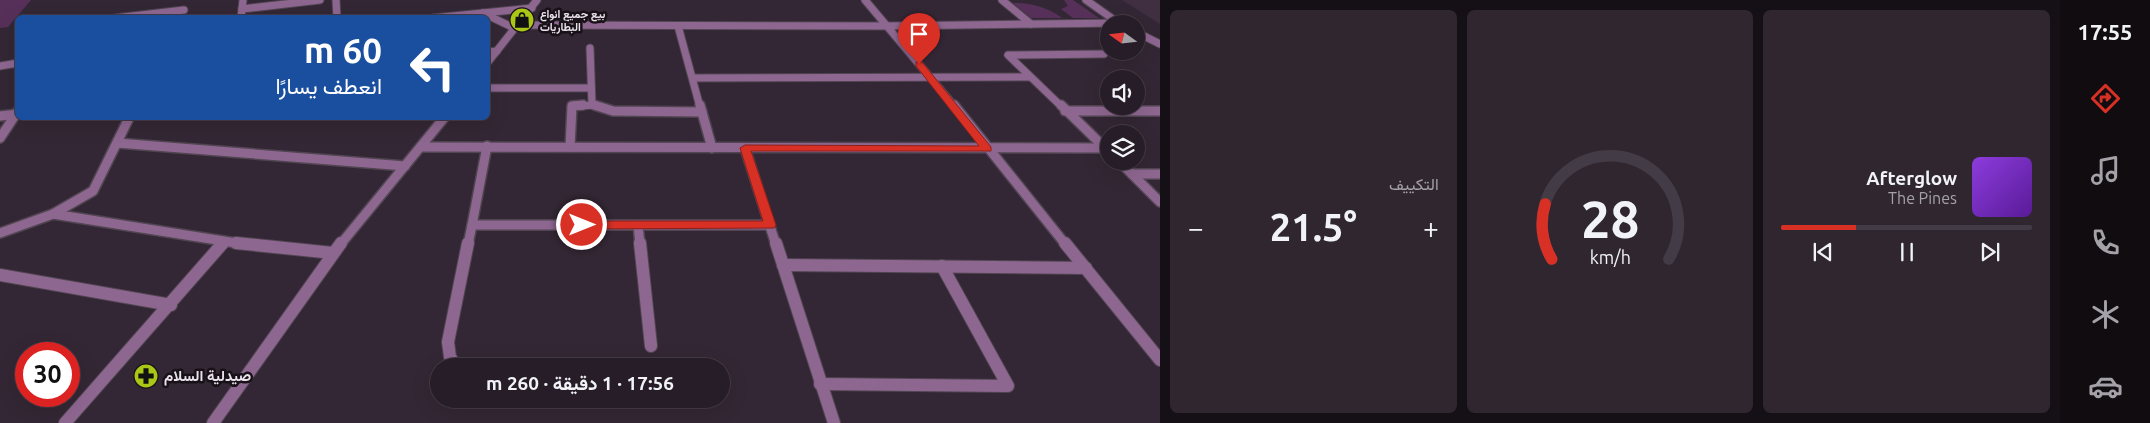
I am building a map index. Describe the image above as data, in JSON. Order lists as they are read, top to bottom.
{
  "places": {
    "shop": ["بيع جميع انواع البطاريات"],
    "pharmacy": ["صيدلية السلام"]
  },
  "north": "left",
  "page": {
    "tabs": "17:55",
    "tile": "التكييف",
    "turn": ["60 m", "انعطف يسارًا"],
    "song": ["Afterglow", "The Pines"],
    "heat": ["−", "21.5°", "+"],
    "limit": "30",
    "trip": "17:56 · 1 دقيقة · 260 m",
    "gauge": ["28", "km/h"]
  }
}
